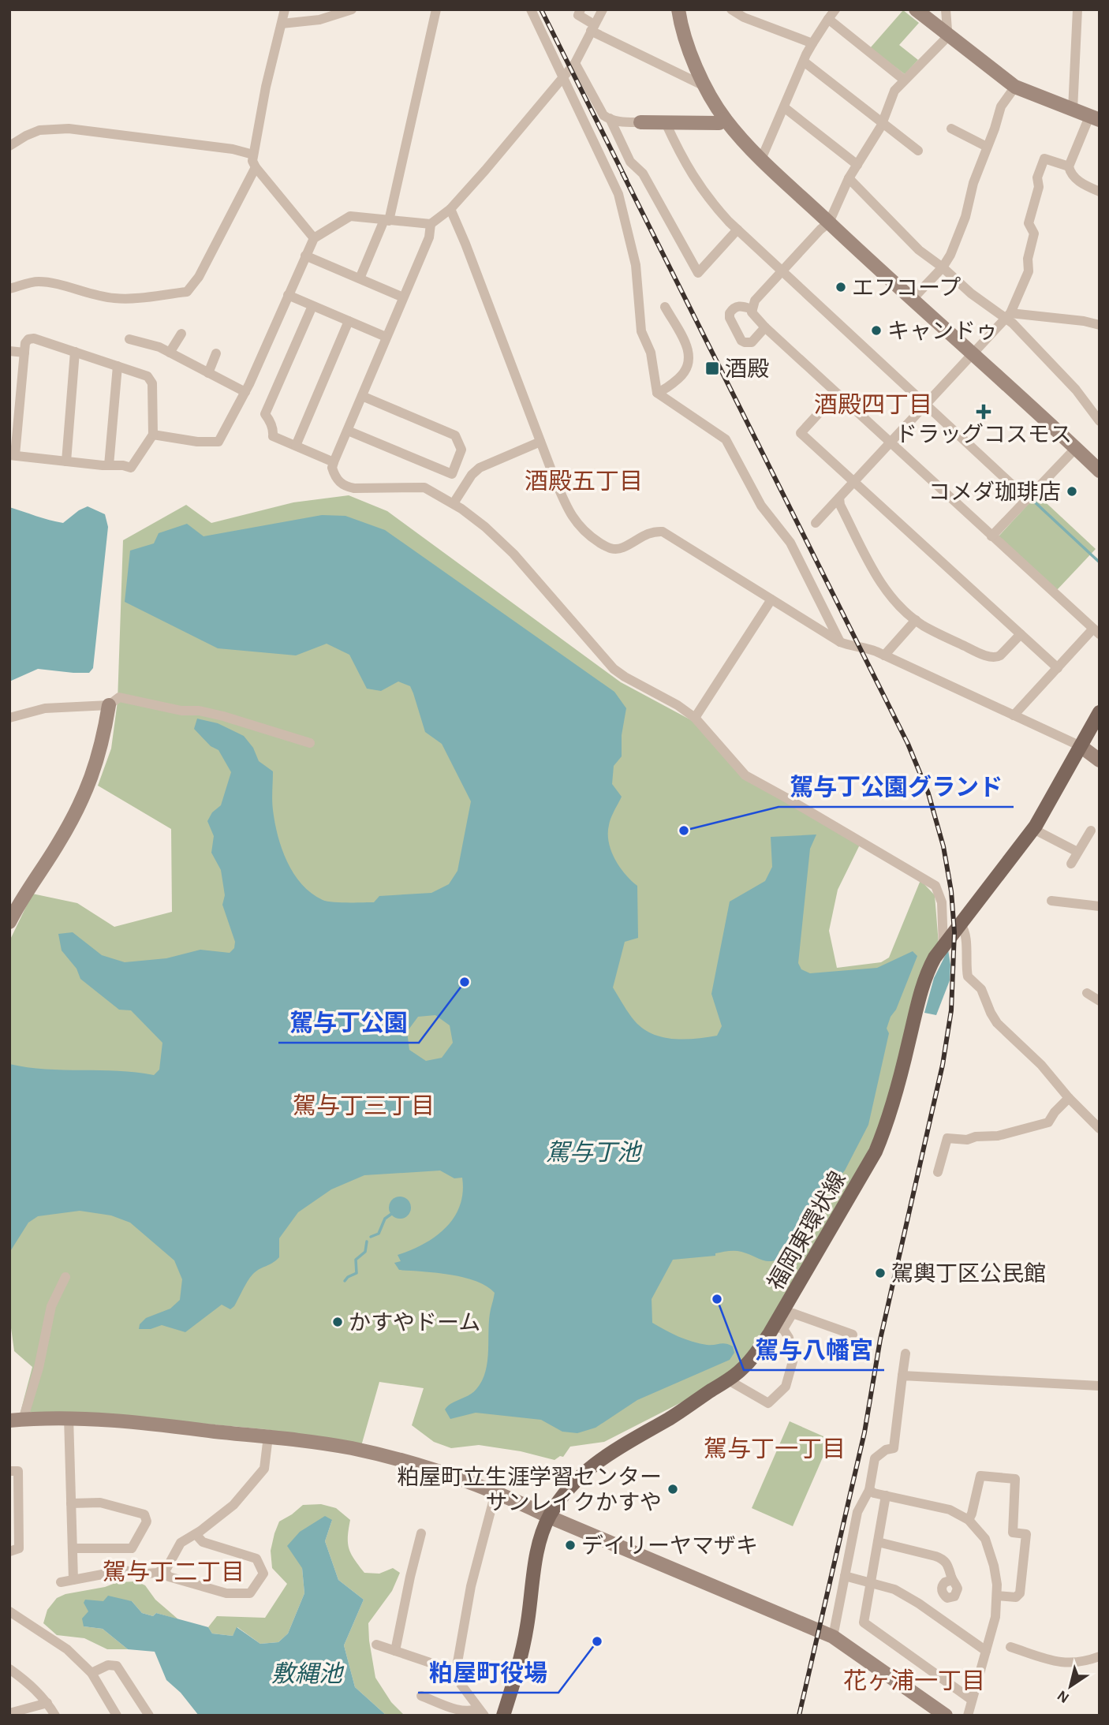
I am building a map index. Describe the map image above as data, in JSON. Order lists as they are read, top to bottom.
{
  "streets": {
    "main road": ["福岡東環状線"]
  },
  "districts": [
    "酒殿四丁目",
    "酒殿五丁目",
    "駕与丁三丁目",
    "駕与丁一丁目",
    "駕与丁二丁目",
    "花ヶ浦一丁目"
  ],
  "water": ["駕与丁池", "敷縄池"],
  "places": {
    "other": [
      "エフコープ",
      "キャンドゥ",
      "コメダ珈琲店",
      "駕与丁公園グランド",
      "駕与丁公園",
      "駕輿丁区公民館",
      "駕与八幡宮",
      "かすやドーム",
      "粕屋町立生涯学習センター サンレイクかすや",
      "デイリーヤマザキ",
      "粕屋町役場"
    ],
    "transit": ["酒殿"],
    "health": ["ドラッグコスモス"]
  },
  "north": "bottom left"
}
